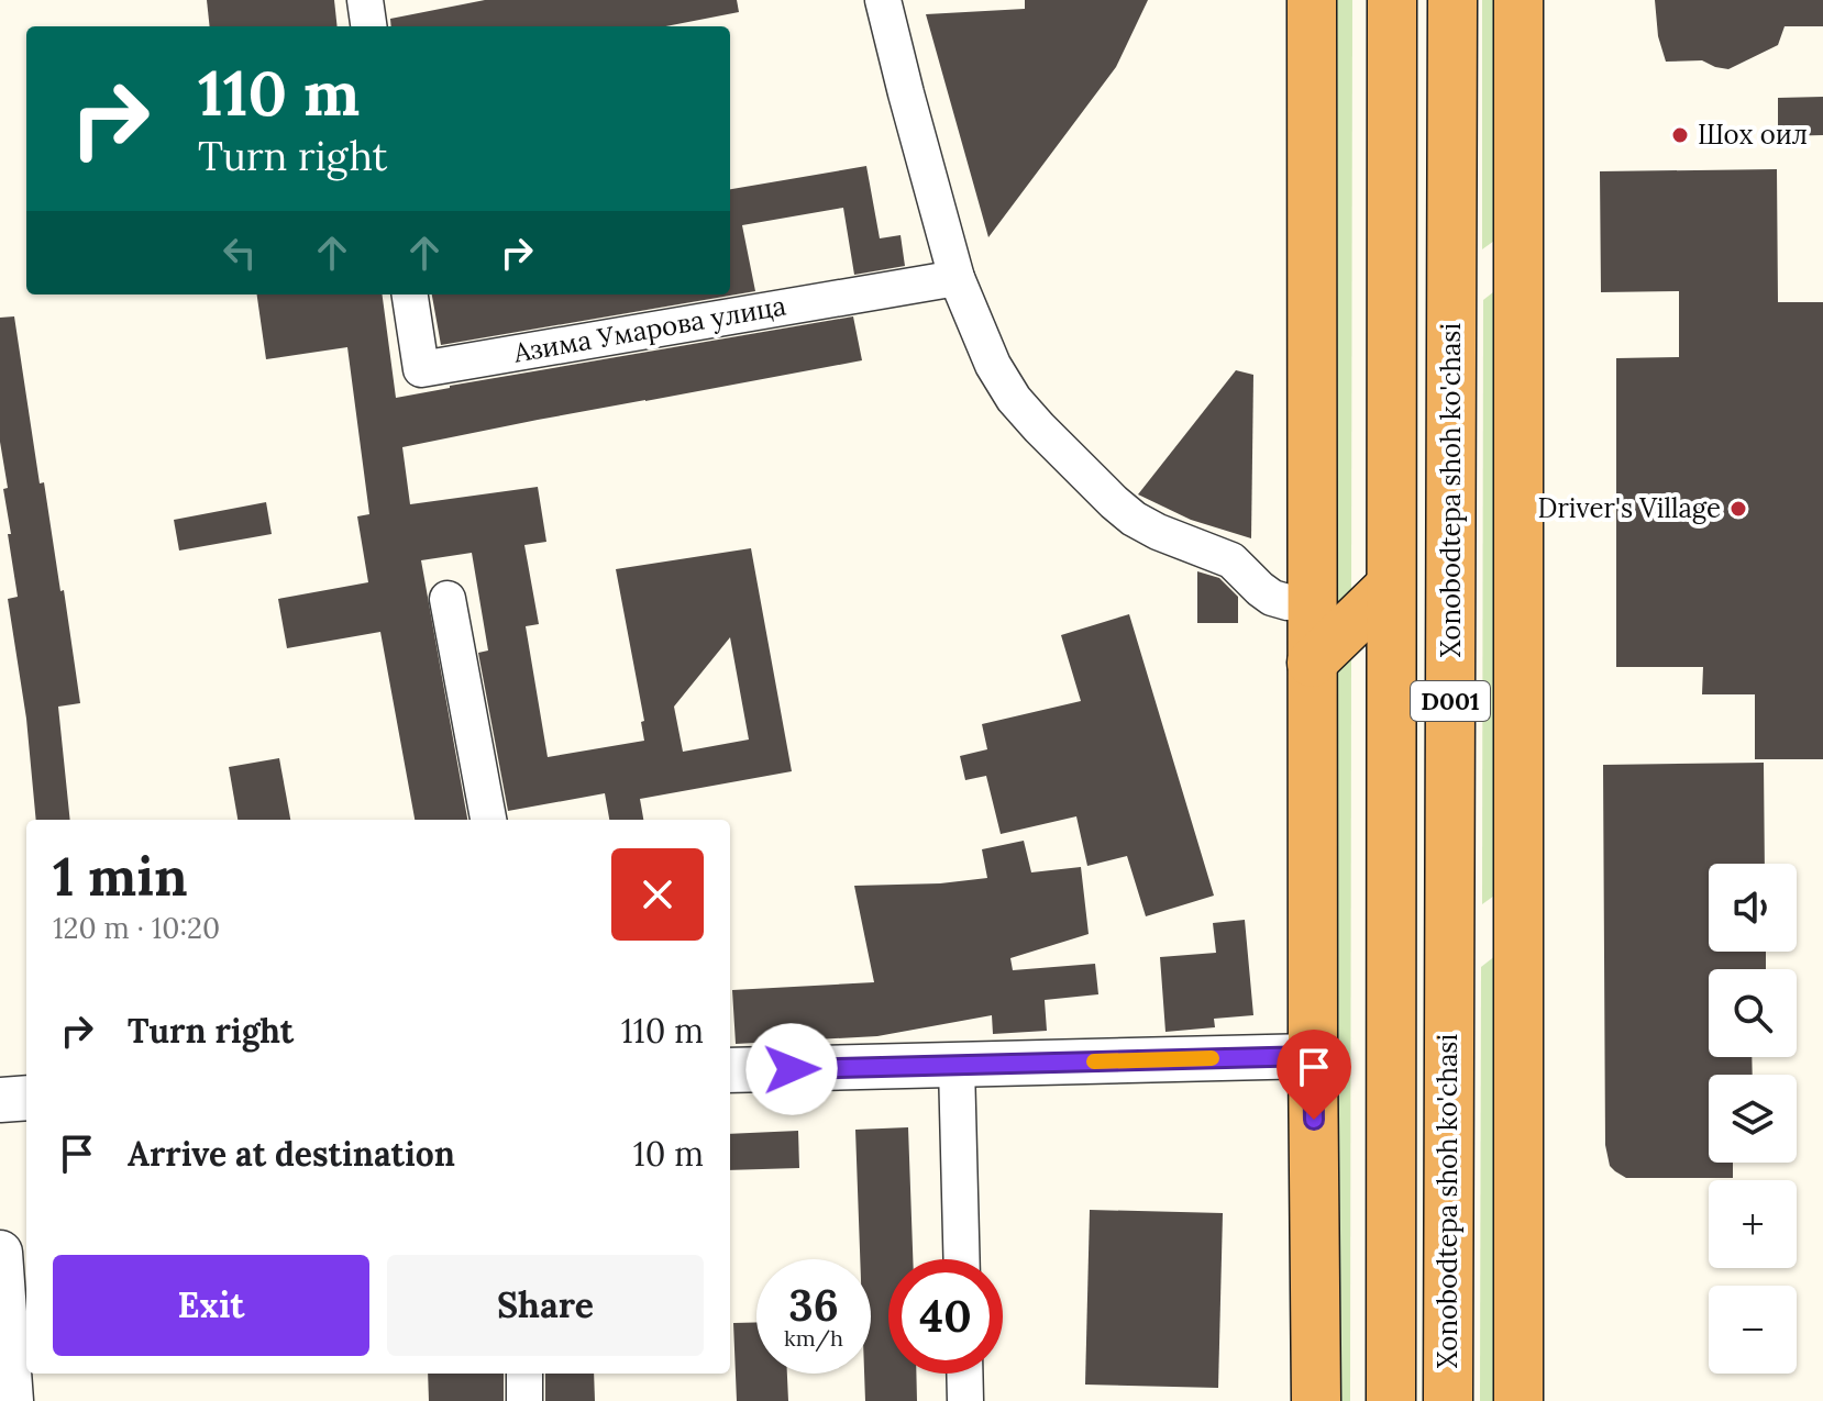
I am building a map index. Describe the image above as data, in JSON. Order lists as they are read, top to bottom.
{
  "streets": {
    "highway": ["Xonobodtepa shoh ko'chasi", "D001"],
    "street": ["Азима Умарова улица"]
  },
  "places": ["Шох оил", "Driver's Village"],
  "page": {
    "turn": ["110 m", "Turn right"],
    "heading": ["1 min", "120 m · 10:20"],
    "map_buttons": ["+", "−"],
    "list": [
      {
        "name": "Turn right",
        "value": "110 m"
      },
      {
        "name": "Arrive at destination",
        "value": "10 m"
      }
    ],
    "buttons": ["Exit", "Share"],
    "speed": "36 km/h",
    "limit": "40"
  }
}
